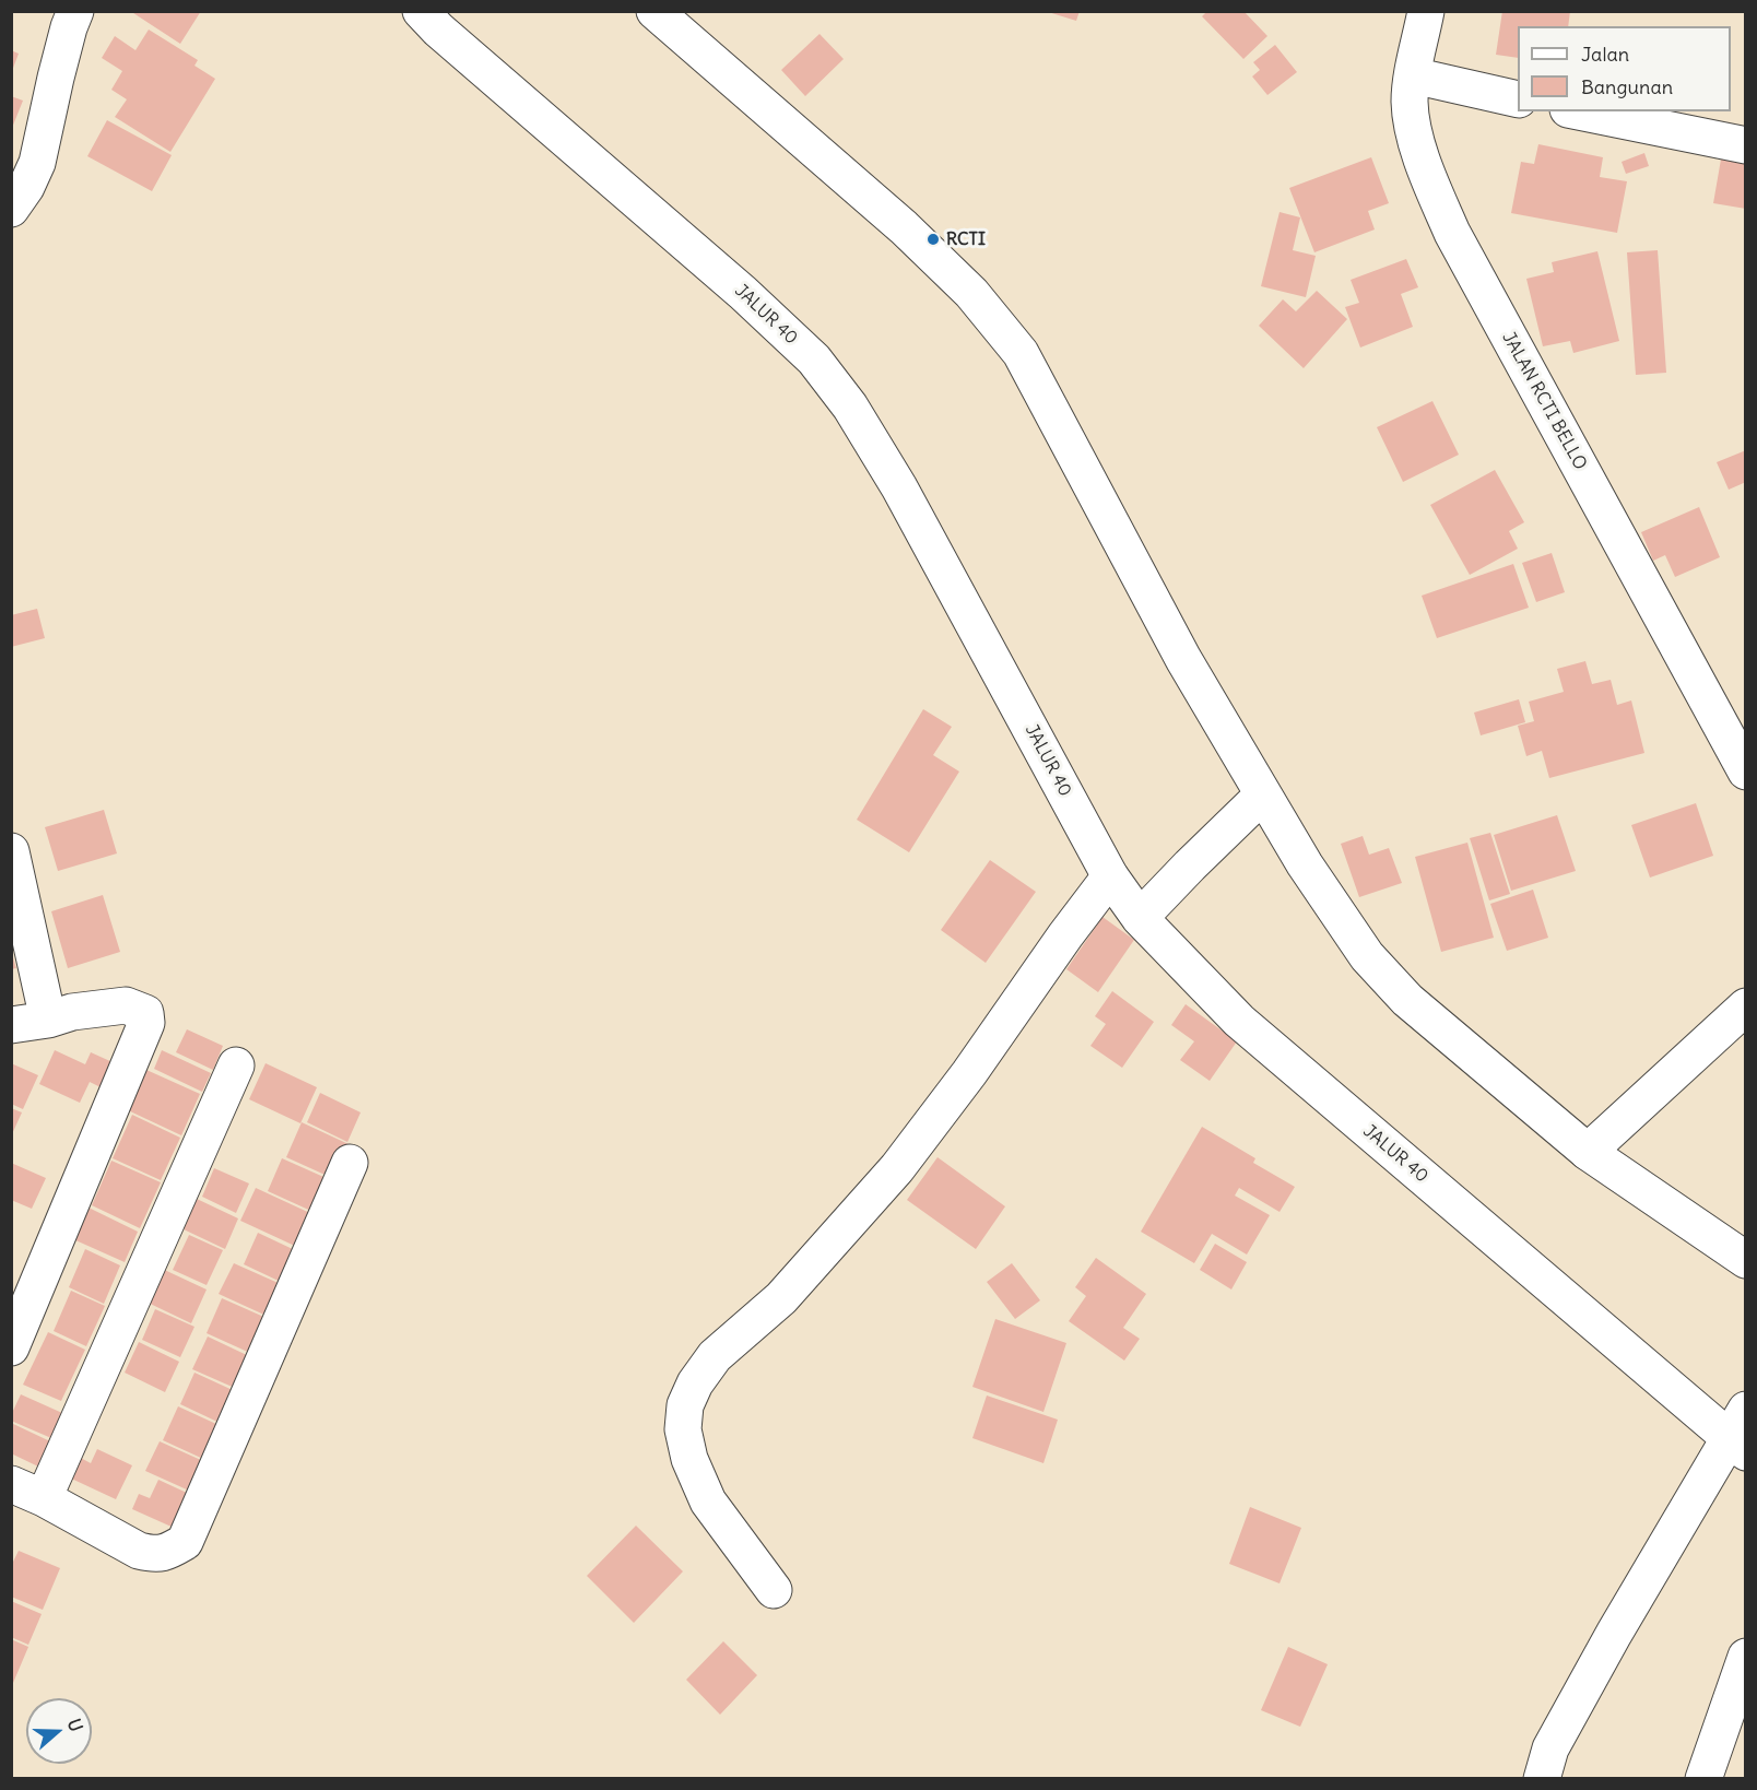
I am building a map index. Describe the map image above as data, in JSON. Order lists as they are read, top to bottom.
{
  "streets": {
    "main road": ["JALUR 40", "JALAN RCTI BELLO"]
  },
  "places": ["RCTI"],
  "legend": ["Jalan", "Bangunan"],
  "north": "right"
}
